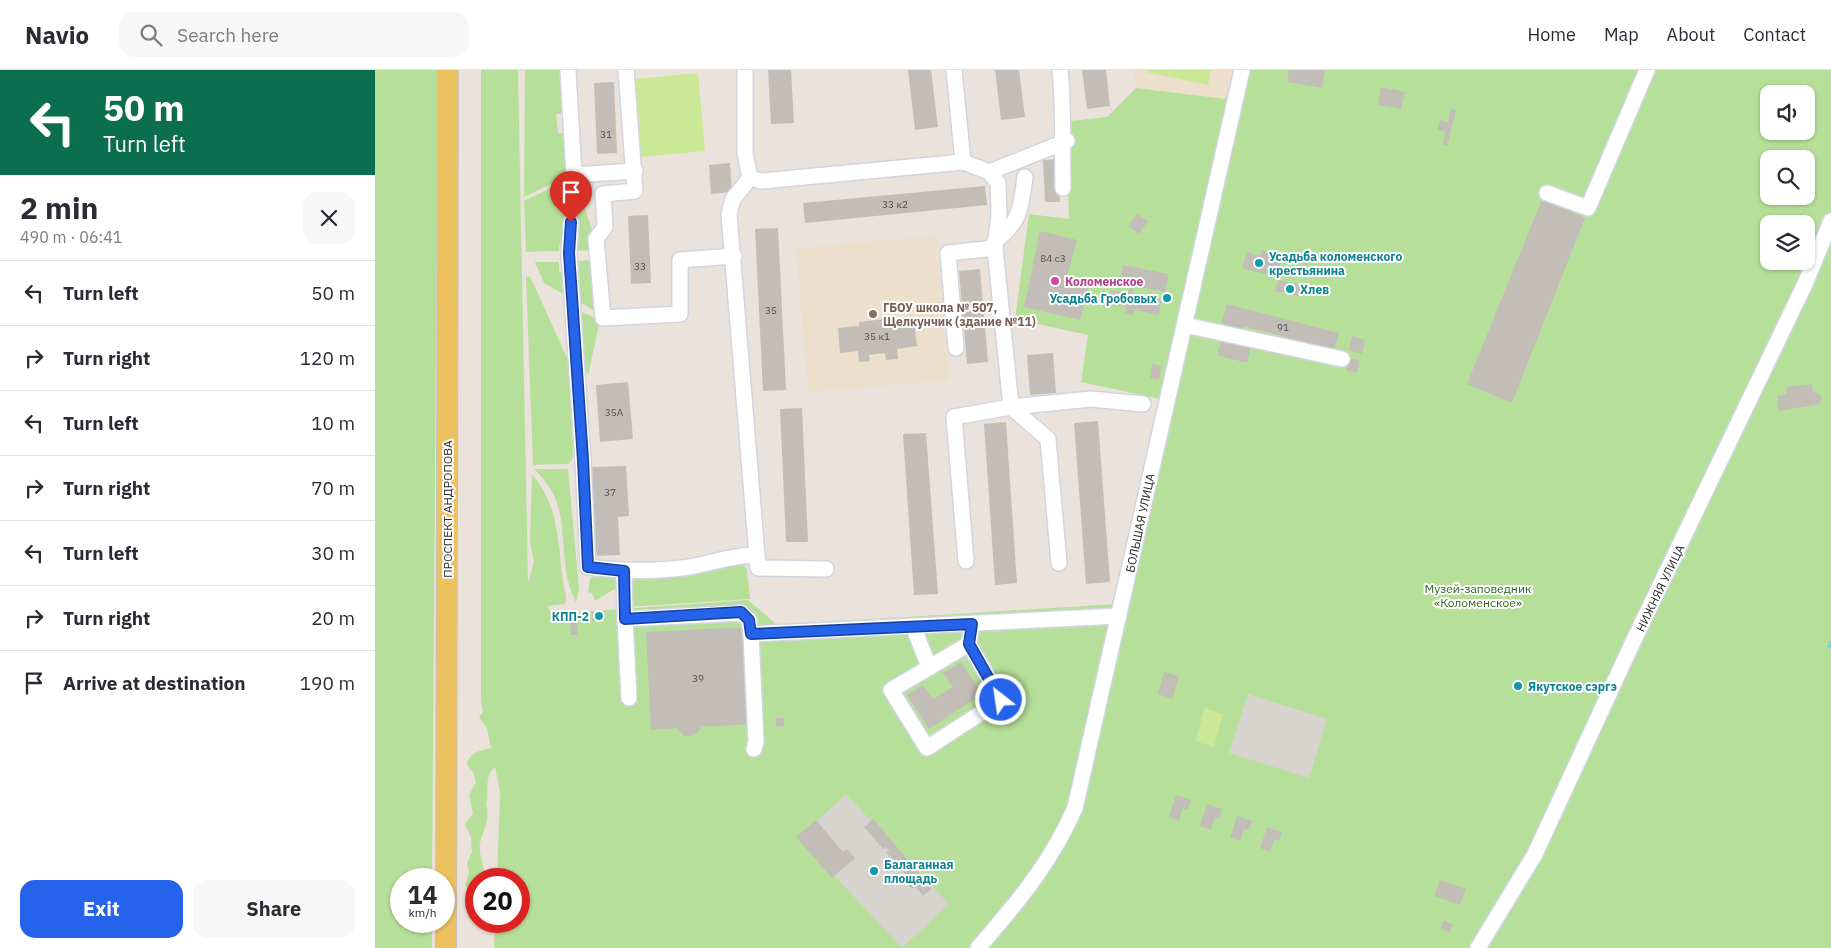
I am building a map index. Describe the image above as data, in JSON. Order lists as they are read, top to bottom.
{
  "streets": {
    "main road": ["ПРОСПЕКТ АНДРОПОВА"],
    "street": ["БОЛЬШАЯ УЛИЦА", "НИЖНЯЯ УЛИЦА"]
  },
  "parks": ["Музей-заповедник «Коломенское»"],
  "places": [
    "Усадьба коломенского крестьянина",
    "Коломенское",
    "Хлев",
    "Усадьба Гробовых",
    "ГБОУ школа № 507, Щелкунчик (здание №11)",
    "КПП-2",
    "Якутское сэргэ",
    "Балаганная площадь"
  ],
  "house_numbers": [
    "31",
    "33 к2",
    "84 с3",
    "33",
    "35",
    "91",
    "35 к1",
    "35А",
    "37",
    "39"
  ],
  "page": {
    "header": "Navio",
    "search": "Search here",
    "nav": [
      "Home",
      "Map",
      "About",
      "Contact"
    ],
    "turn": ["50 m", "Turn left"],
    "heading": ["2 min", "490 m · 06:41"],
    "list": [
      {
        "name": "Turn left",
        "value": "50 m"
      },
      {
        "name": "Turn right",
        "value": "120 m"
      },
      {
        "name": "Turn left",
        "value": "10 m"
      },
      {
        "name": "Turn right",
        "value": "70 m"
      },
      {
        "name": "Turn left",
        "value": "30 m"
      },
      {
        "name": "Turn right",
        "value": "20 m"
      },
      {
        "name": "Arrive at destination",
        "value": "190 m"
      }
    ],
    "speed": "14 km/h",
    "limit": "20",
    "buttons": ["Exit", "Share"]
  }
}
